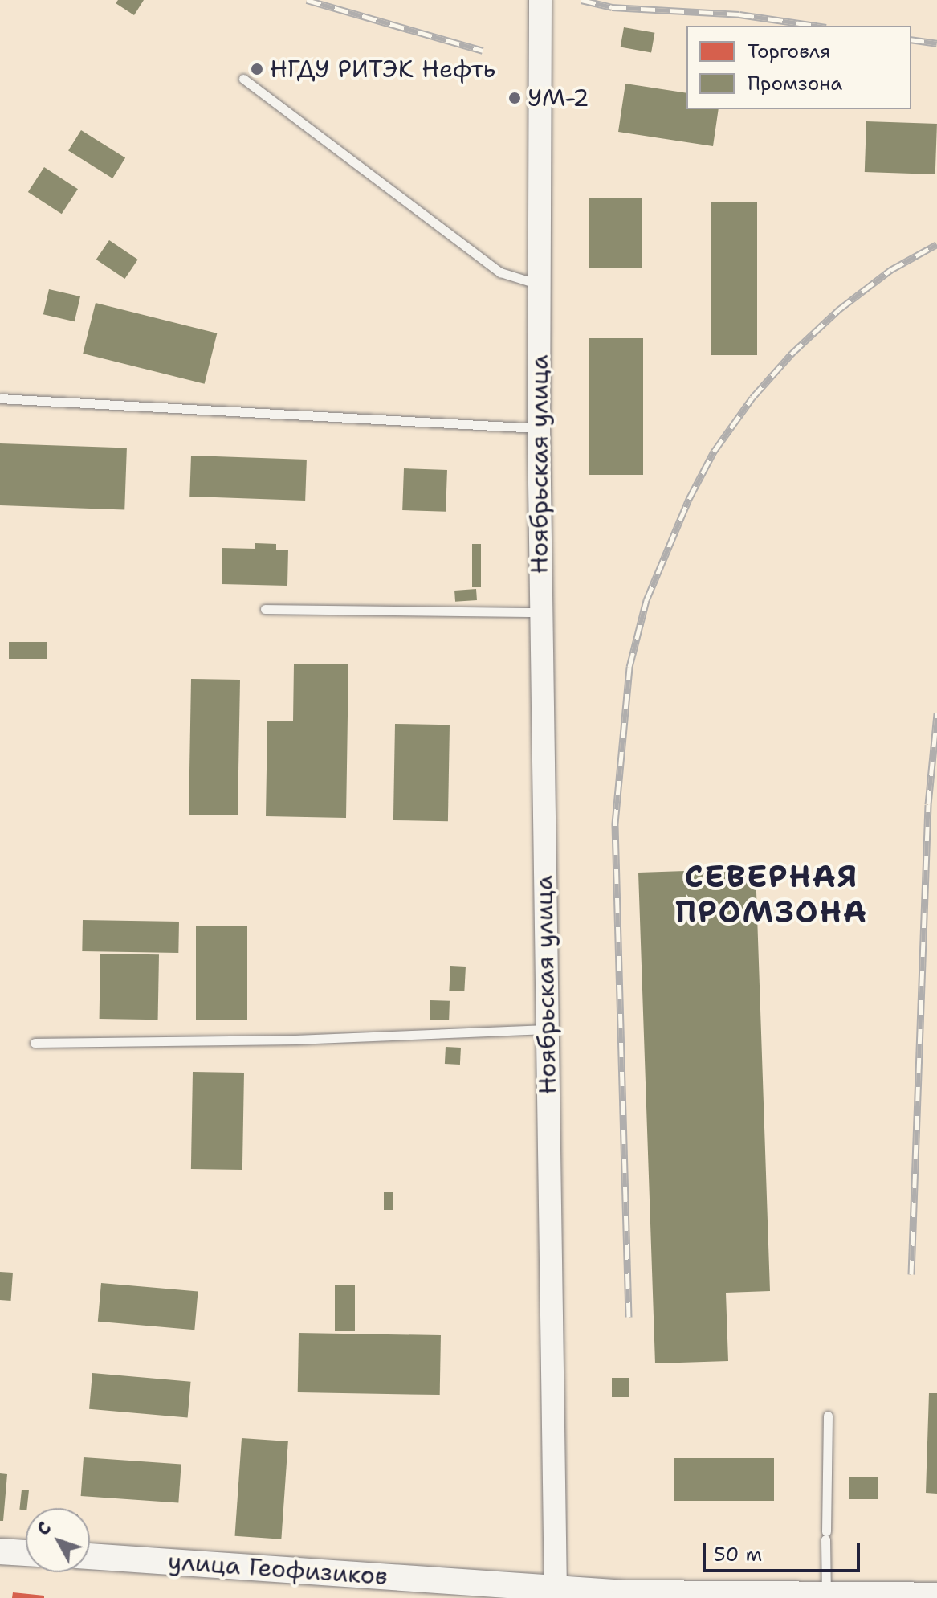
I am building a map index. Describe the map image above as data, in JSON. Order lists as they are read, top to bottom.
{
  "streets": {
    "main road": ["улица Геофизиков"],
    "street": ["Ноябрьская улица"]
  },
  "crossings": [
    ["Ноябрьская улица", "улица Геофизиков"]
  ],
  "districts": ["СЕВЕРНАЯ ПРОМЗОНА"],
  "places": ["НГДУ РИТЭК Нефть", "УМ-2"],
  "legend": ["Торговля", "Промзона"],
  "scale_bar": "50 m",
  "north": "top left"
}
